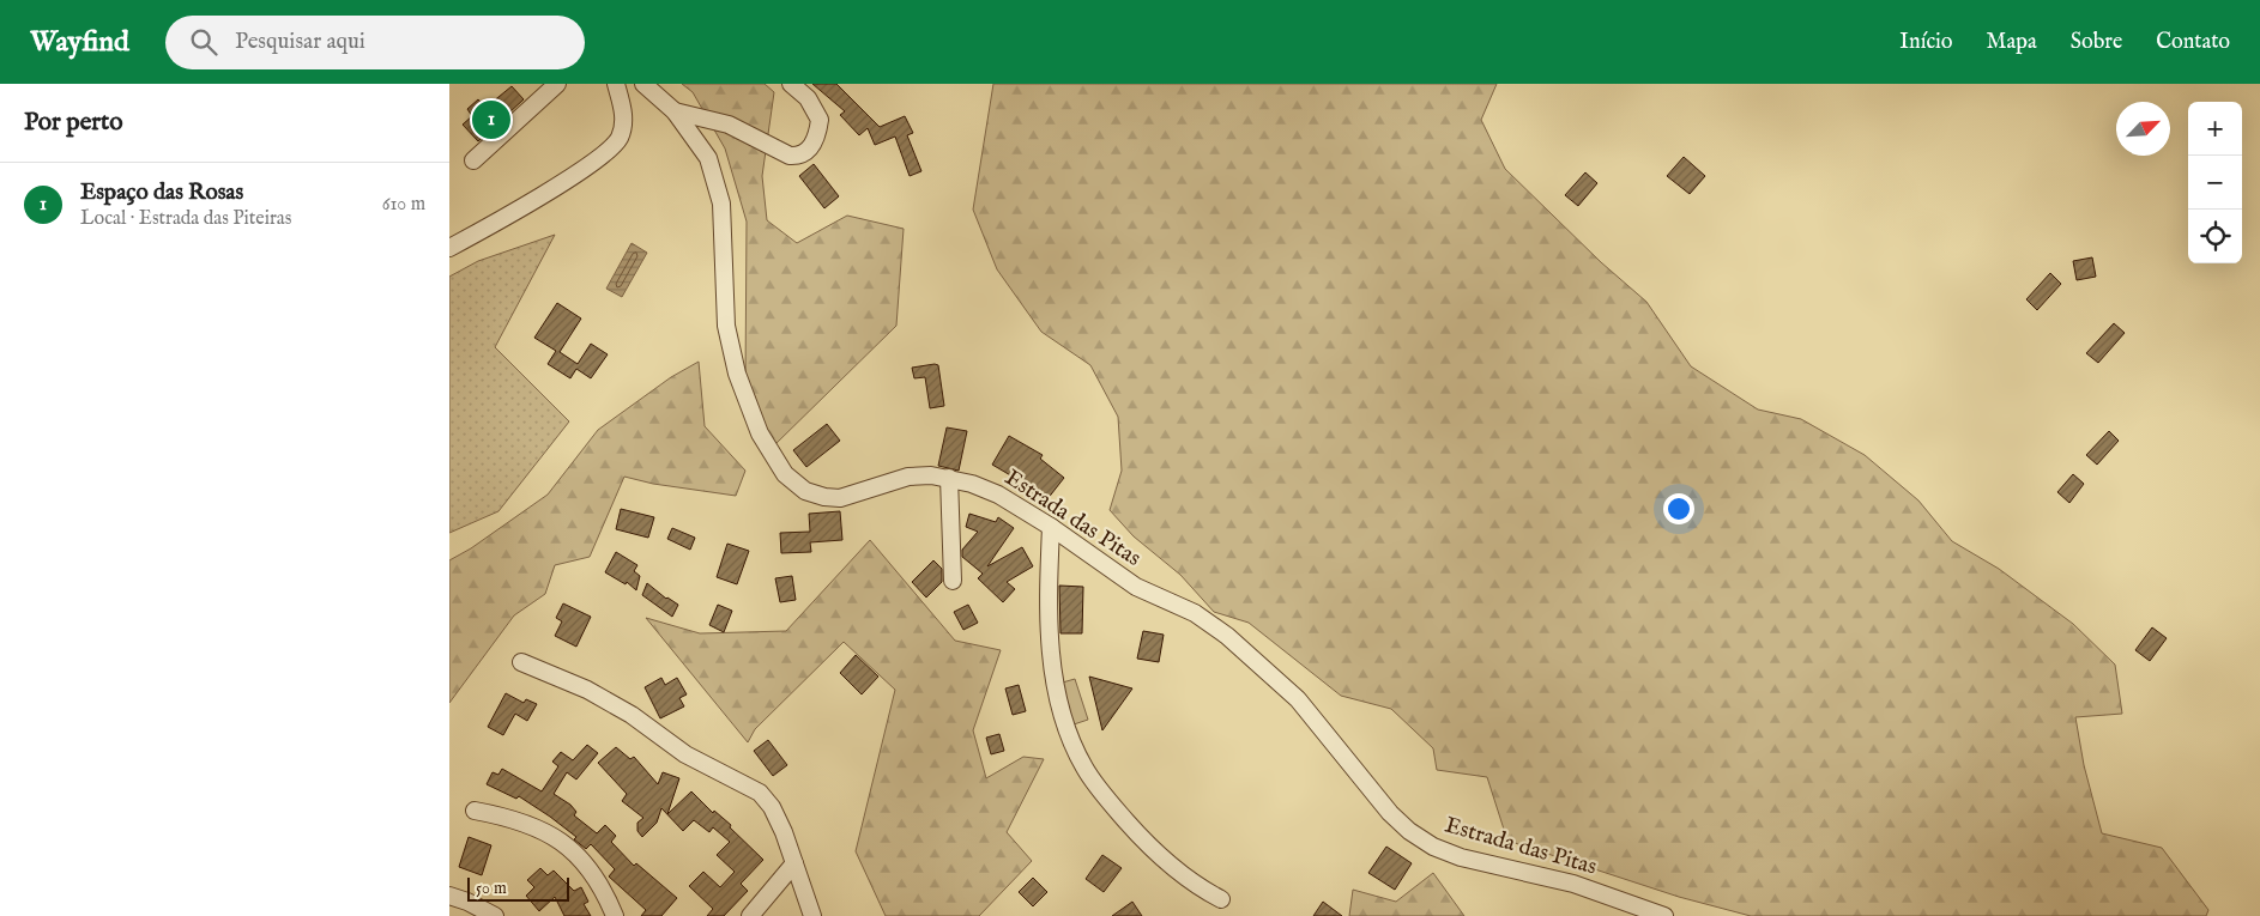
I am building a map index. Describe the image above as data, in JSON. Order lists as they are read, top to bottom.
{
  "streets": {
    "street": ["Estrada das Pitas"]
  },
  "scale_bar": "50 m",
  "north": "top right",
  "page": {
    "header": "Wayfind",
    "search": "Pesquisar aqui",
    "nav": [
      "Início",
      "Mapa",
      "Sobre",
      "Contato"
    ],
    "heading": "Por perto",
    "pins": "1",
    "map_buttons": ["+", "−"],
    "list": [
      {
        "mark": "1",
        "name": "Espaço das Rosas",
        "note": "Local · Estrada das Piteiras",
        "value": "610 m"
      }
    ],
    "scale": "50 m"
  }
}
